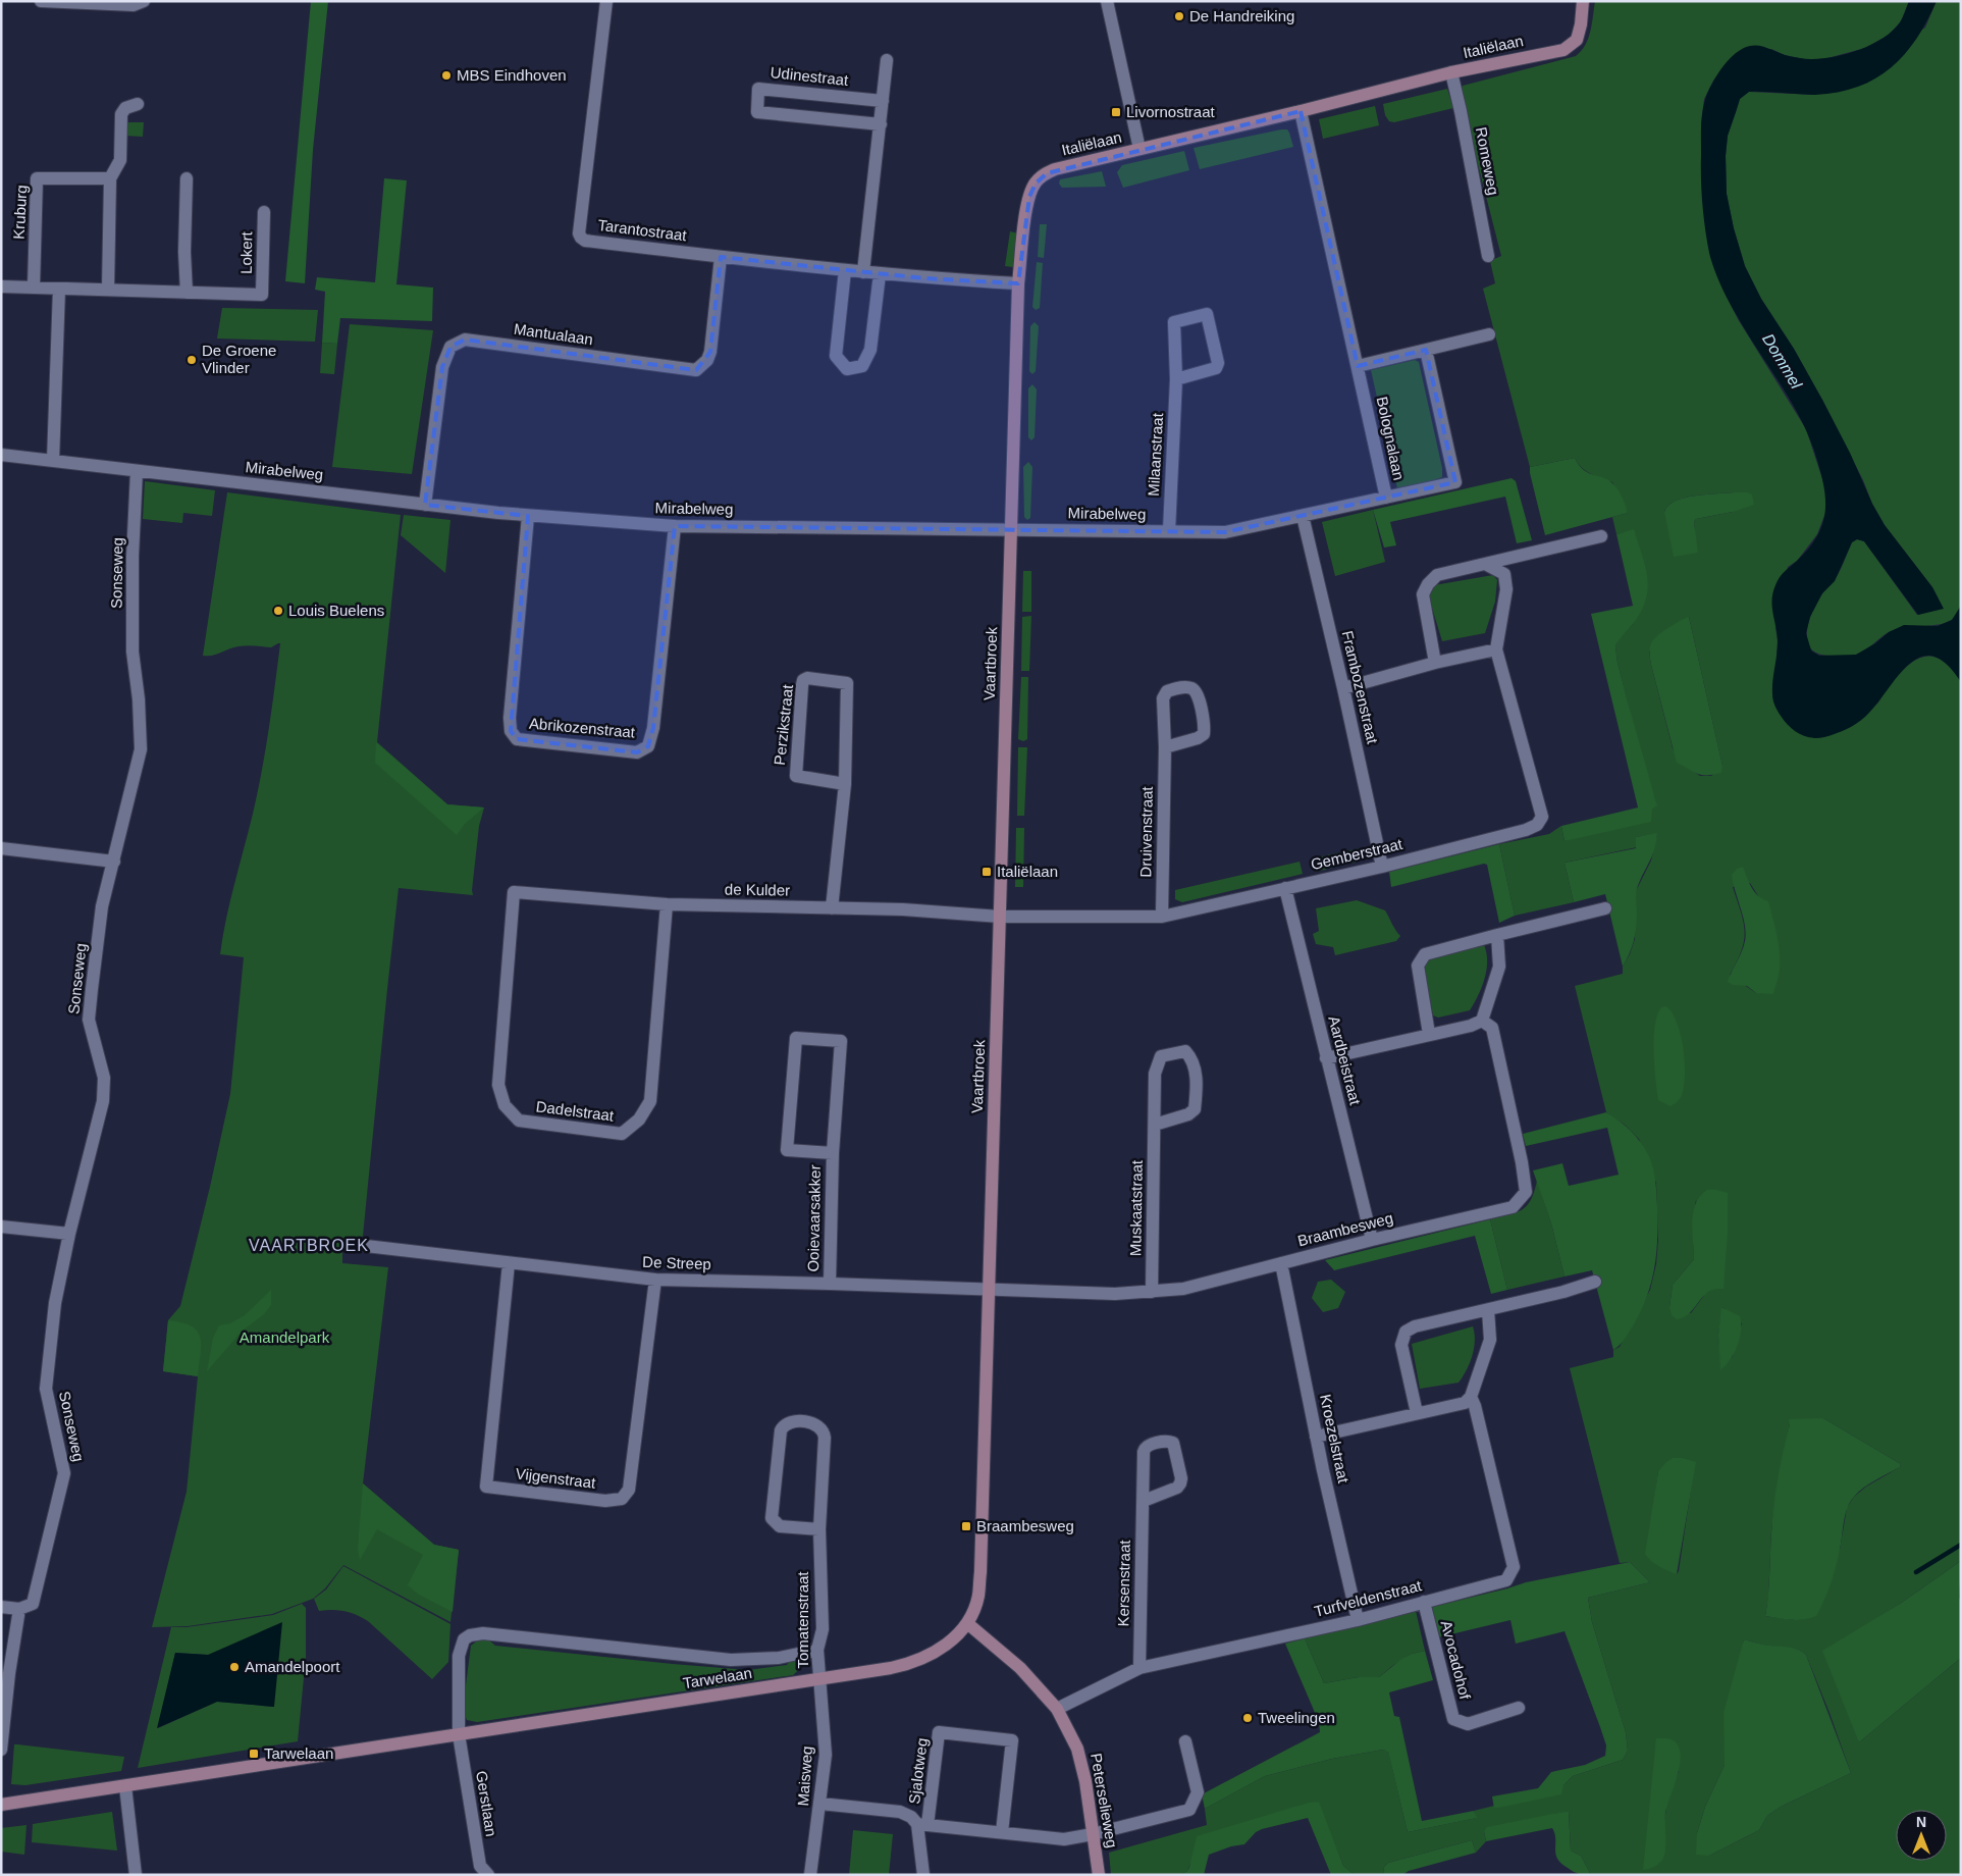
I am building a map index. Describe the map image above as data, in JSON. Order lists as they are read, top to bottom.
{
  "streets": {
    "street": [
      "Italiëlaan",
      "Udinestraat",
      "Romeweg",
      "Kruburg",
      "Tarantostraat",
      "Lokert",
      "Mantualaan",
      "Bolognalaan",
      "Milaanstraat",
      "Mirabelweg",
      "Sonseweg",
      "Vaartbroek",
      "Frambozenstraat",
      "Perzikstraat",
      "Abrikozenstraat",
      "Druivenstraat",
      "Gemberstraat",
      "de Kulder",
      "Aardbeistraat",
      "Dadelstraat",
      "Muskaatstraat",
      "Ooievaarsakker",
      "Braambesweg",
      "De Streep",
      "Kroezelstraat",
      "Vijgenstraat",
      "Kersenstraat",
      "Turfveldenstraat",
      "Tomatenstraat",
      "Avocadohof",
      "Tarwelaan",
      "Sjalotweg",
      "Maisweg",
      "Peterselieweg",
      "Gerstlaan"
    ]
  },
  "crossings": [
    ["Italiëlaan", "Romeweg"],
    ["Italiëlaan", "Tarantostraat"],
    ["Italiëlaan", "Bolognalaan"],
    ["Italiëlaan", "Mirabelweg"],
    ["Italiëlaan", "Vaartbroek"],
    ["Tarantostraat", "Mantualaan"],
    ["Mantualaan", "Mirabelweg"],
    ["Bolognalaan", "Mirabelweg"],
    ["Milaanstraat", "Mirabelweg"],
    ["Mirabelweg", "Sonseweg"],
    ["Mirabelweg", "Vaartbroek"],
    ["Mirabelweg", "Frambozenstraat"],
    ["Mirabelweg", "Abrikozenstraat"],
    ["Vaartbroek", "Gemberstraat"],
    ["Vaartbroek", "de Kulder"],
    ["Vaartbroek", "Braambesweg"],
    ["Vaartbroek", "De Streep"],
    ["Vaartbroek", "Tarwelaan"],
    ["Vaartbroek", "Peterselieweg"],
    ["Frambozenstraat", "Gemberstraat"],
    ["Perzikstraat", "de Kulder"],
    ["Druivenstraat", "Gemberstraat"],
    ["Gemberstraat", "de Kulder"],
    ["Gemberstraat", "Aardbeistraat"],
    ["de Kulder", "Dadelstraat"],
    ["Aardbeistraat", "Braambesweg"],
    ["Muskaatstraat", "Braambesweg"],
    ["Ooievaarsakker", "De Streep"],
    ["Braambesweg", "De Streep"],
    ["Braambesweg", "Kroezelstraat"],
    ["De Streep", "Vijgenstraat"],
    ["Kroezelstraat", "Turfveldenstraat"],
    ["Kersenstraat", "Turfveldenstraat"],
    ["Turfveldenstraat", "Avocadohof"],
    ["Turfveldenstraat", "Peterselieweg"],
    ["Tomatenstraat", "Tarwelaan"],
    ["Tomatenstraat", "Maisweg"],
    ["Tarwelaan", "Maisweg"],
    ["Tarwelaan", "Peterselieweg"],
    ["Tarwelaan", "Gerstlaan"],
    ["Sjalotweg", "Maisweg"],
    ["Sjalotweg", "Peterselieweg"]
  ],
  "districts": ["VAARTBROEK"],
  "water": ["Dommel"],
  "parks": ["Amandelpark"],
  "places": {
    "other": [
      "De Handreiking",
      "MBS Eindhoven",
      "De Groene Vlinder",
      "Louis Buelens",
      "Amandelpoort",
      "Tweelingen"
    ],
    "transit": [
      "Livornostraat",
      "Italiëlaan",
      "Braambesweg",
      "Tarwelaan"
    ]
  },
  "north": "top"
}
